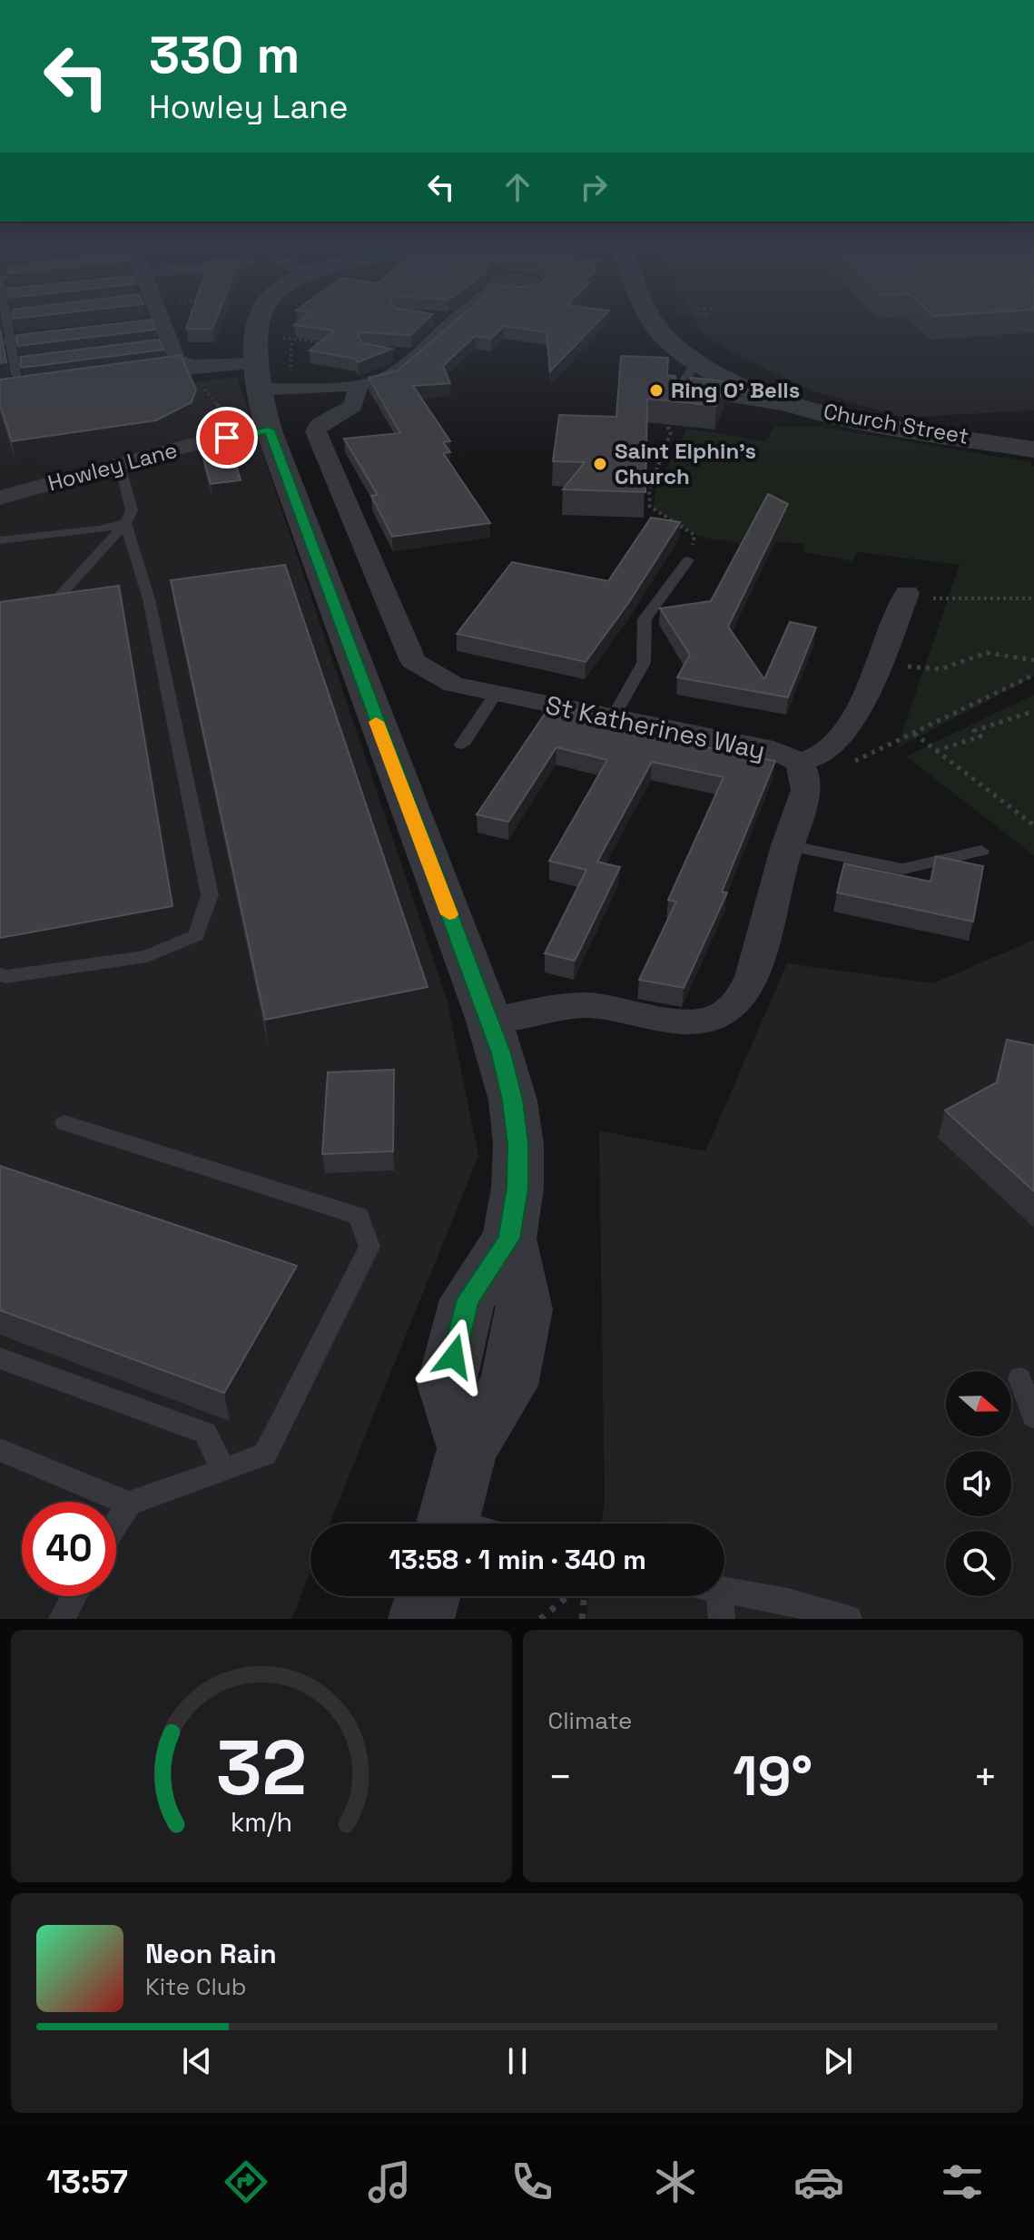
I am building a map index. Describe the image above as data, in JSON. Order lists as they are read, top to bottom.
{
  "streets": {
    "street": ["Church Street", "Howley Lane", "St Katherines Way"]
  },
  "places": ["Ring O' Bells", "Saint Elphin's Church"],
  "north": "right",
  "page": {
    "turn": ["330 m", "Howley Lane"],
    "limit": "40",
    "trip": "13:58 · 1 min · 340 m",
    "tile": "Climate",
    "heat": ["−", "19°", "+"],
    "song": ["Neon Rain", "Kite Club"],
    "tabs": "13:57",
    "gauge": ["32", "km/h"]
  }
}
